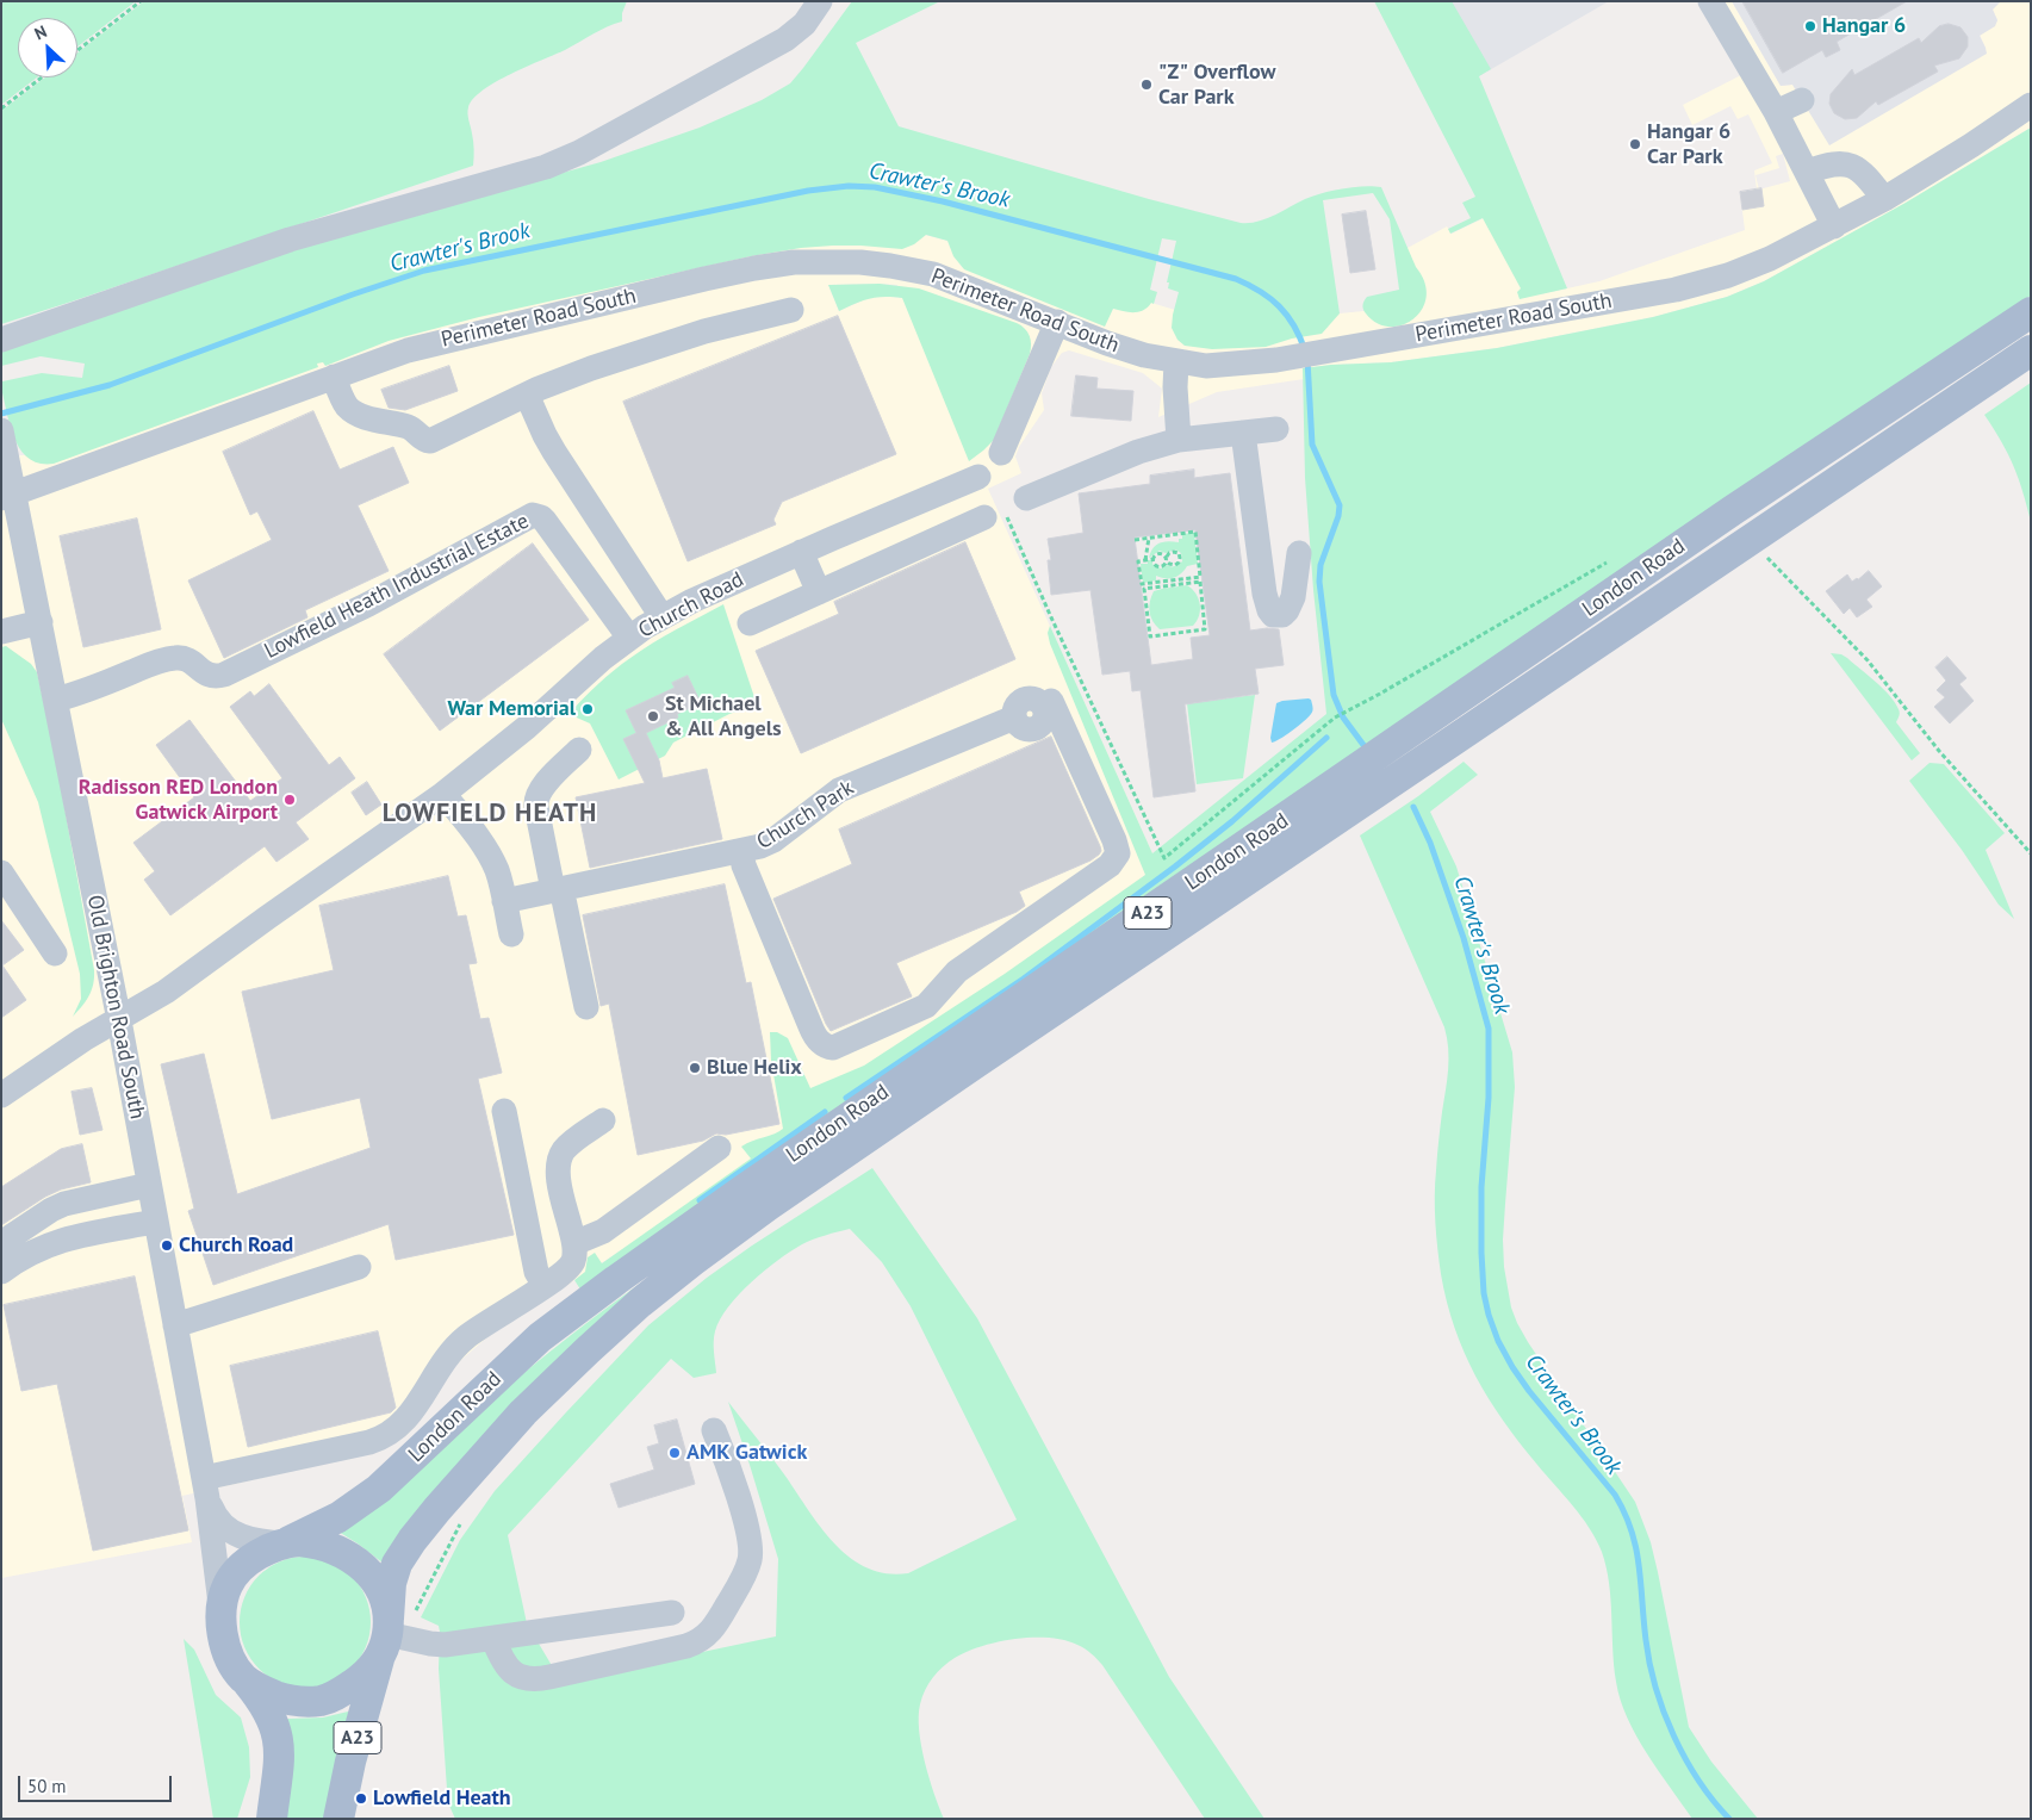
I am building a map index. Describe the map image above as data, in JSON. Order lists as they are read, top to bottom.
{
  "streets": {
    "main road": ["London Road", "A23"],
    "street": [
      "Perimeter Road South",
      "Lowfield Heath Industrial Estate",
      "Church Road",
      "Church Park",
      "Old Brighton Road South"
    ]
  },
  "crossings": [
    ["Perimeter Road South", "Old Brighton Road South"],
    ["London Road", "Old Brighton Road South"],
    ["Lowfield Heath Industrial Estate", "Church Road"],
    ["Lowfield Heath Industrial Estate", "Old Brighton Road South"],
    ["Church Road", "Old Brighton Road South"]
  ],
  "districts": ["LOWFIELD HEATH"],
  "water": ["Crawter's Brook"],
  "places": [
    "Hangar 6",
    "\"Z\" Overflow Car Park",
    "Hangar 6 Car Park",
    "War Memorial",
    "St Michael & All Angels",
    "Radisson RED London Gatwick Airport",
    "Blue Helix",
    "Church Road",
    "AMK Gatwick",
    "Lowfield Heath"
  ],
  "scale_bar": "50 m",
  "north": "top left"
}
